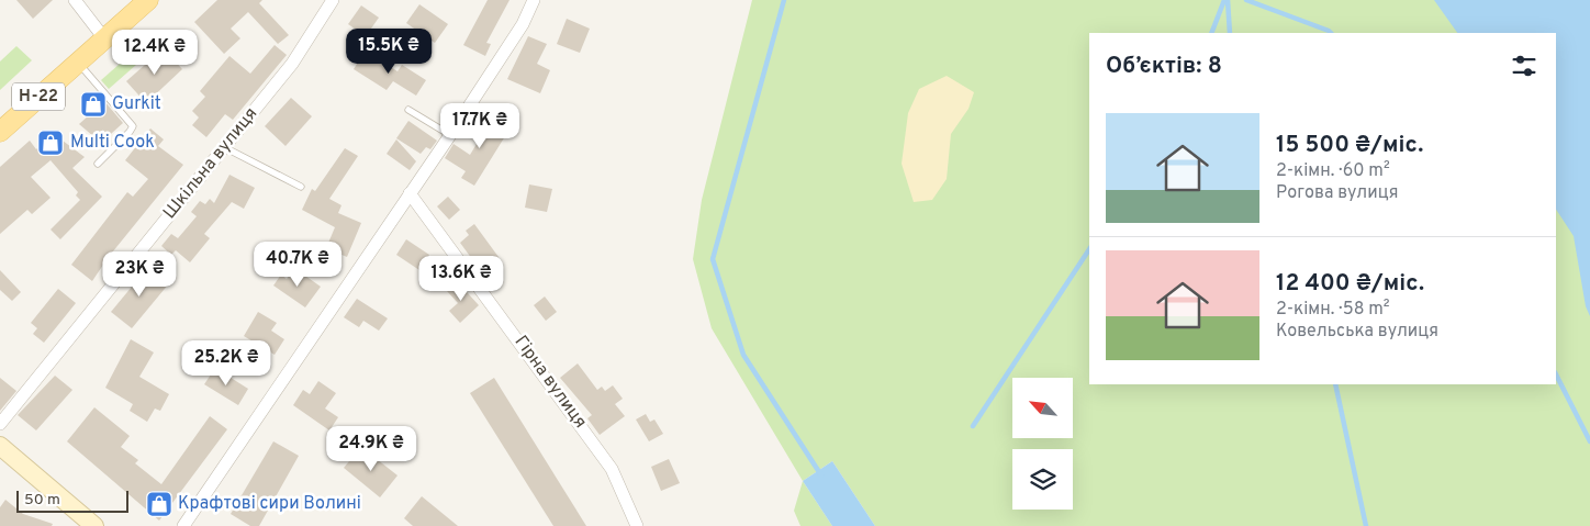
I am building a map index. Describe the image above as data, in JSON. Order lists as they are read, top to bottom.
{
  "streets": {
    "main road": ["Н-22"],
    "street": ["Шкільна вулиця", "Гірна вулиця"]
  },
  "places": {
    "shop": ["Gurkit", "Multi Cook", "Крафтові сири Волині"]
  },
  "scale_bar": "50 m",
  "north": "top left",
  "page": {
    "price": [
      "15.5K ₴",
      "12.4K ₴",
      "17.7K ₴",
      "40.7K ₴",
      "23K ₴",
      "13.6K ₴",
      "25.2K ₴",
      "24.9K ₴"
    ],
    "heading": "Об’єктів: 8",
    "list": [
      {
        "name": "15 500 ₴/міс.",
        "note": "2-кімн. · 60 m² · Рогова вулиця"
      },
      {
        "name": "12 400 ₴/міс.",
        "note": "2-кімн. · 58 m² · Ковельська вулиця"
      }
    ],
    "scale": "50 m"
  }
}
